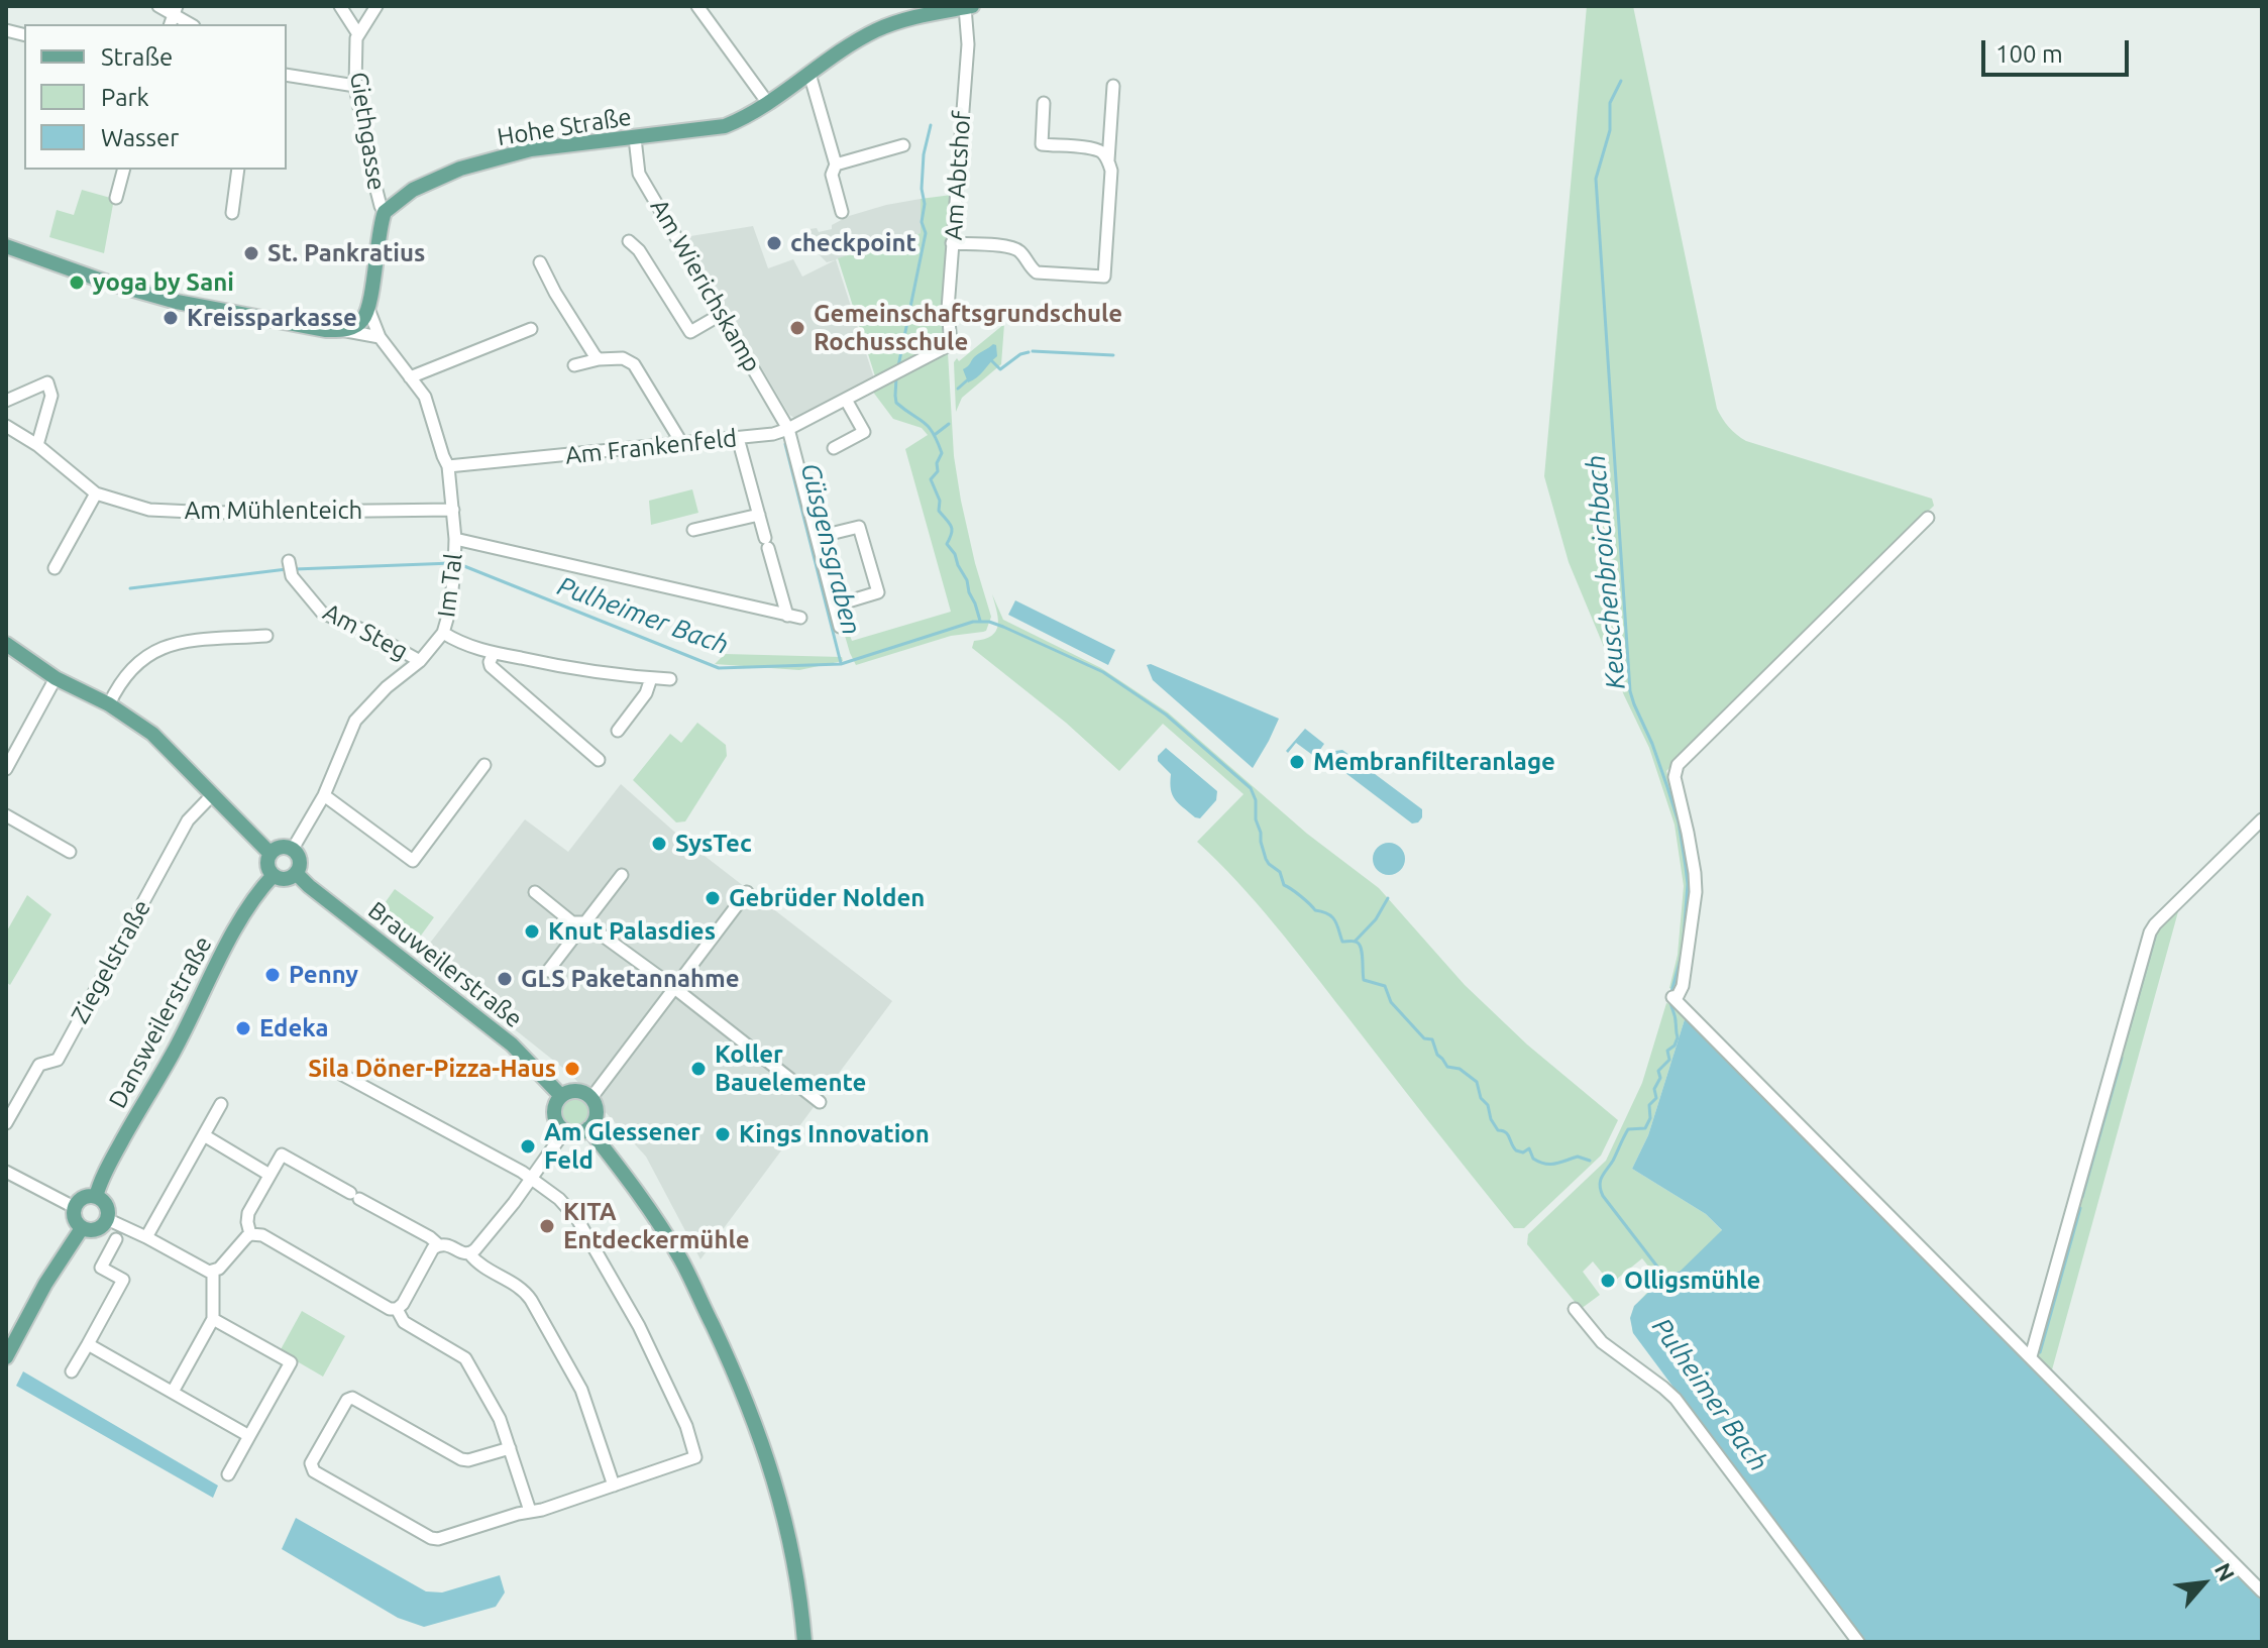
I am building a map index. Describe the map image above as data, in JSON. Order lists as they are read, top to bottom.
{
  "streets": {
    "main road": ["Hohe Straße", "Brauweilerstraße", "Dansweilerstraße"],
    "street": [
      "Giethgasse",
      "Am Abtshof",
      "Am Wierichskamp",
      "Am Frankenfeld",
      "Am Mühlenteich",
      "Im Tal",
      "Am Steg",
      "Ziegelstraße"
    ]
  },
  "crossings": [
    ["Hohe Straße", "Giethgasse"],
    ["Hohe Straße", "Am Abtshof"],
    ["Hohe Straße", "Am Wierichskamp"],
    ["Am Abtshof", "Am Frankenfeld"],
    ["Am Wierichskamp", "Am Frankenfeld"],
    ["Am Frankenfeld", "Im Tal"],
    ["Am Mühlenteich", "Im Tal"],
    ["Im Tal", "Am Steg"],
    ["Im Tal", "Brauweilerstraße"],
    ["Im Tal", "Dansweilerstraße"],
    ["Brauweilerstraße", "Dansweilerstraße"]
  ],
  "water": ["Güsgensgraben", "Keuschenbroichbach", "Pulheimer Bach"],
  "places": [
    "checkpoint",
    "St. Pankratius",
    "yoga by Sani",
    "Kreissparkasse",
    "Gemeinschaftsgrundschule Rochusschule",
    "Membranfilteranlage",
    "SysTec",
    "Gebrüder Nolden",
    "Knut Palasdies",
    "Penny",
    "GLS Paketannahme",
    "Edeka",
    "Sila Döner-Pizza-Haus",
    "Koller Bauelemente",
    "Kings Innovation",
    "Am Glessener Feld",
    "KITA Entdeckermühle",
    "Olligsmühle"
  ],
  "legend": ["Straße", "Park", "Wasser"],
  "scale_bar": "100 m",
  "north": "top right"
}
